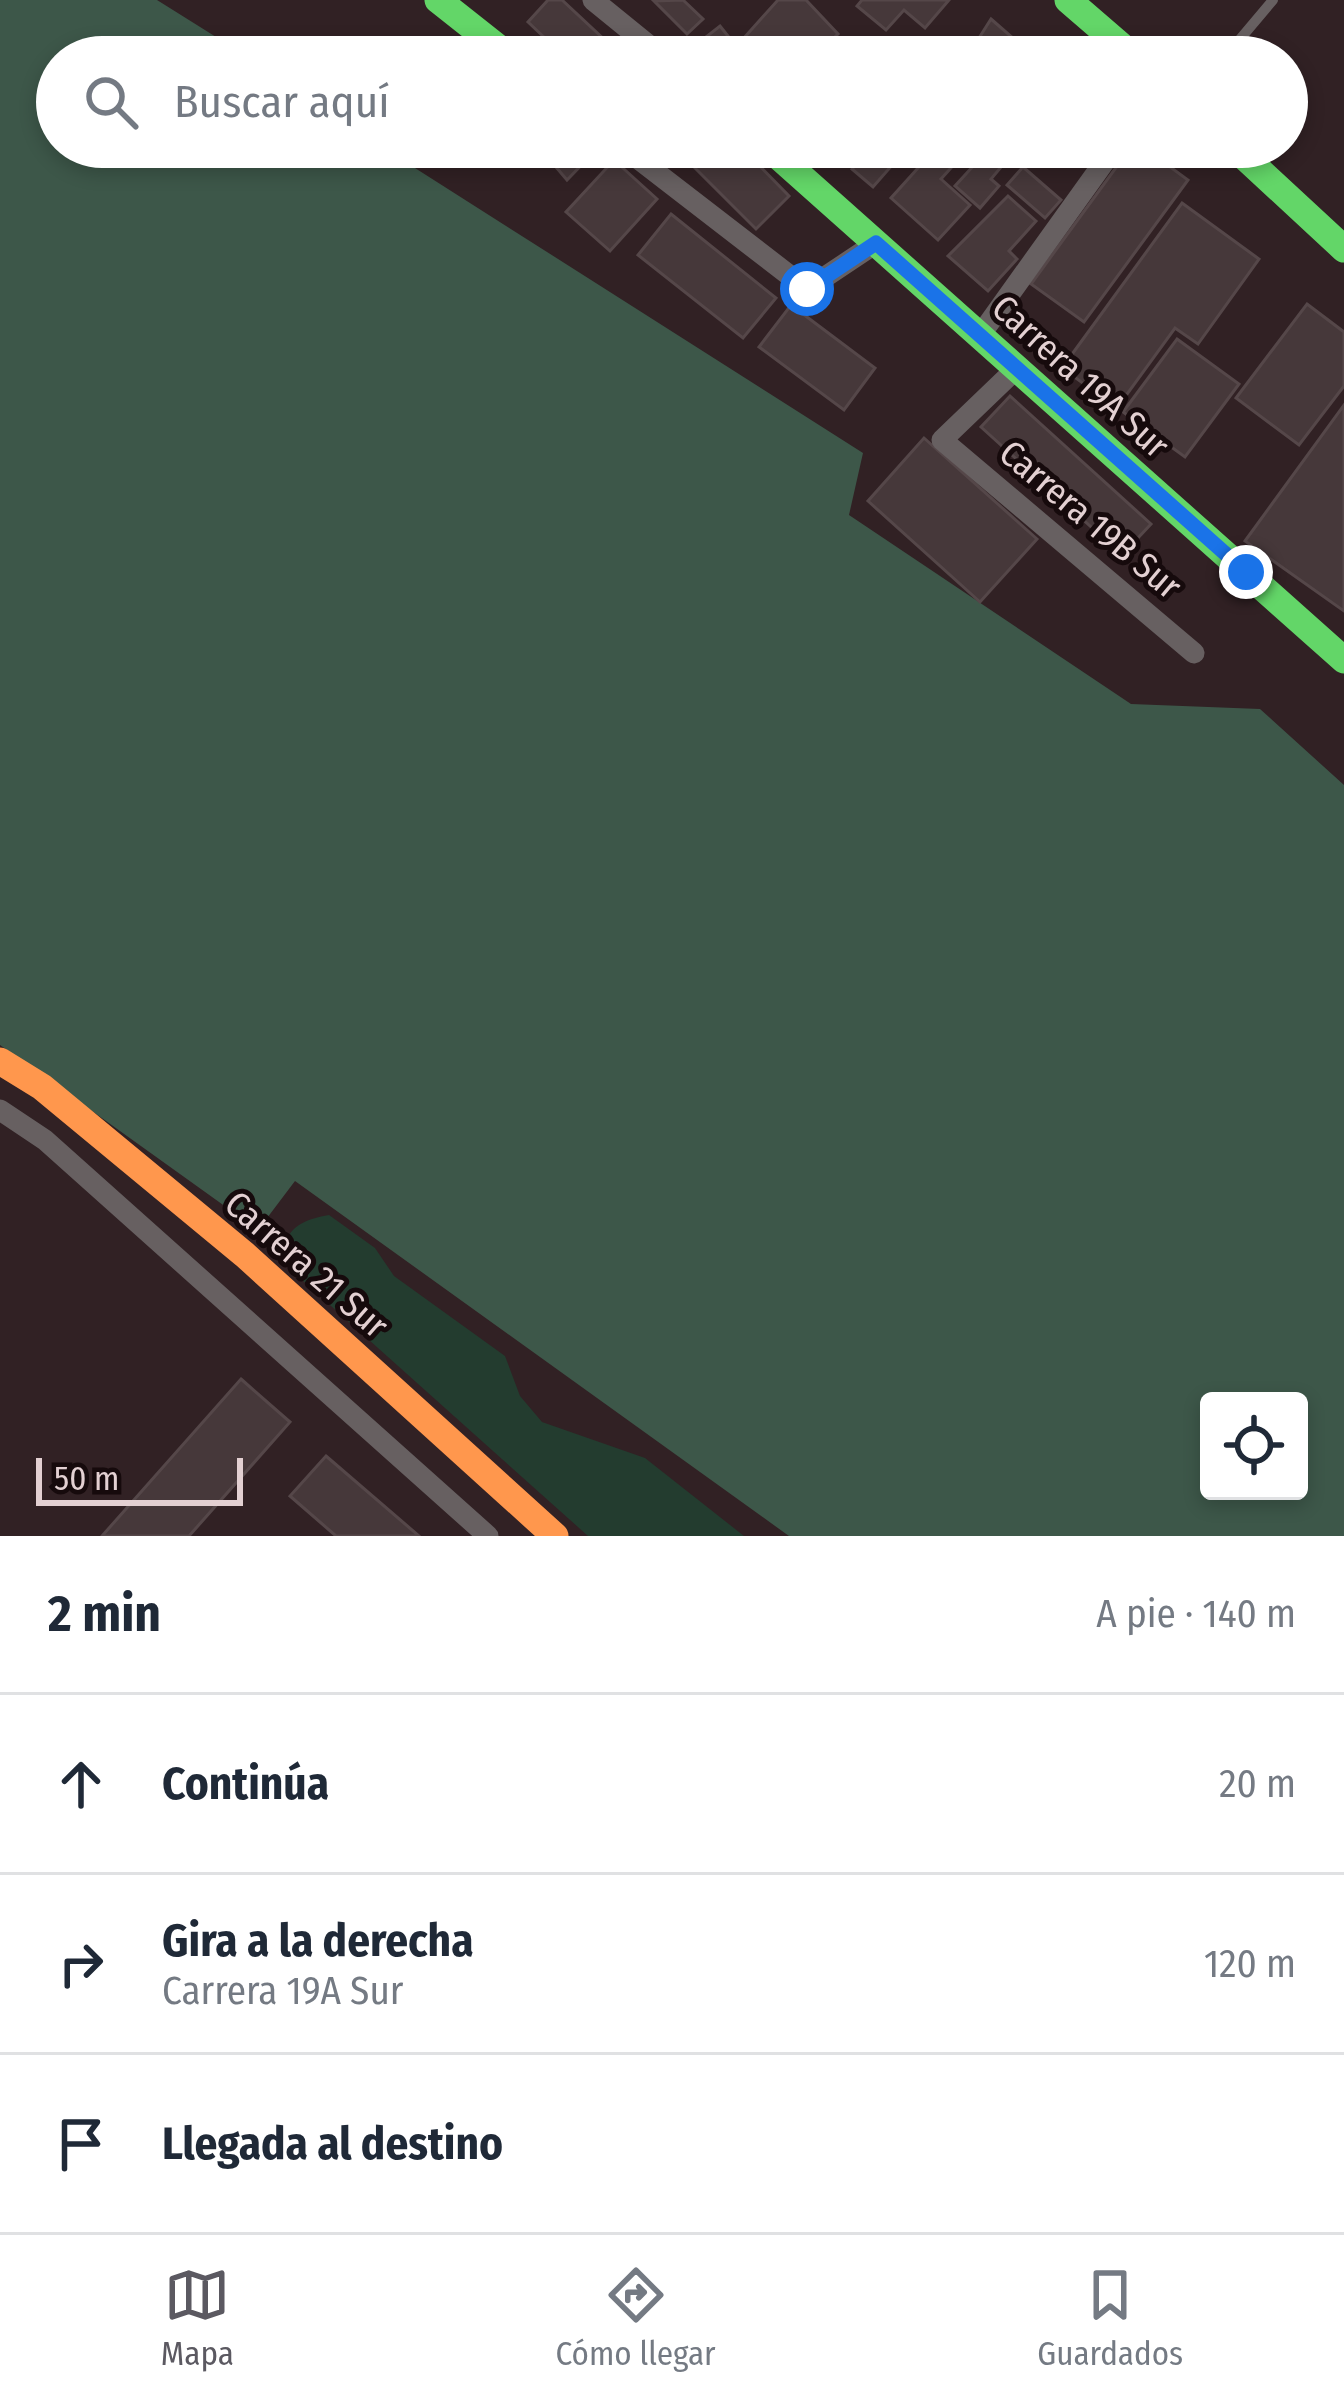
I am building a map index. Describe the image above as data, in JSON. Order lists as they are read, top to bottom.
{
  "streets": {
    "street": ["Carrera 19A Sur", "Carrera 19B Sur", "Carrera 21 Sur"]
  },
  "crossings": [
    ["Carrera 19A Sur", "Carrera 19B Sur"]
  ],
  "scale_bar": "50 m",
  "page": {
    "search": "Buscar aquí",
    "scale": "50 m",
    "heading": ["2 min", "A pie · 140 m"],
    "list": [
      ["Continúa", "20 m"],
      ["Gira a la derecha", "Carrera 19A Sur", "120 m"],
      "Llegada al destino"
    ],
    "nav": ["Mapa", "Cómo llegar", "Guardados"]
  }
}
